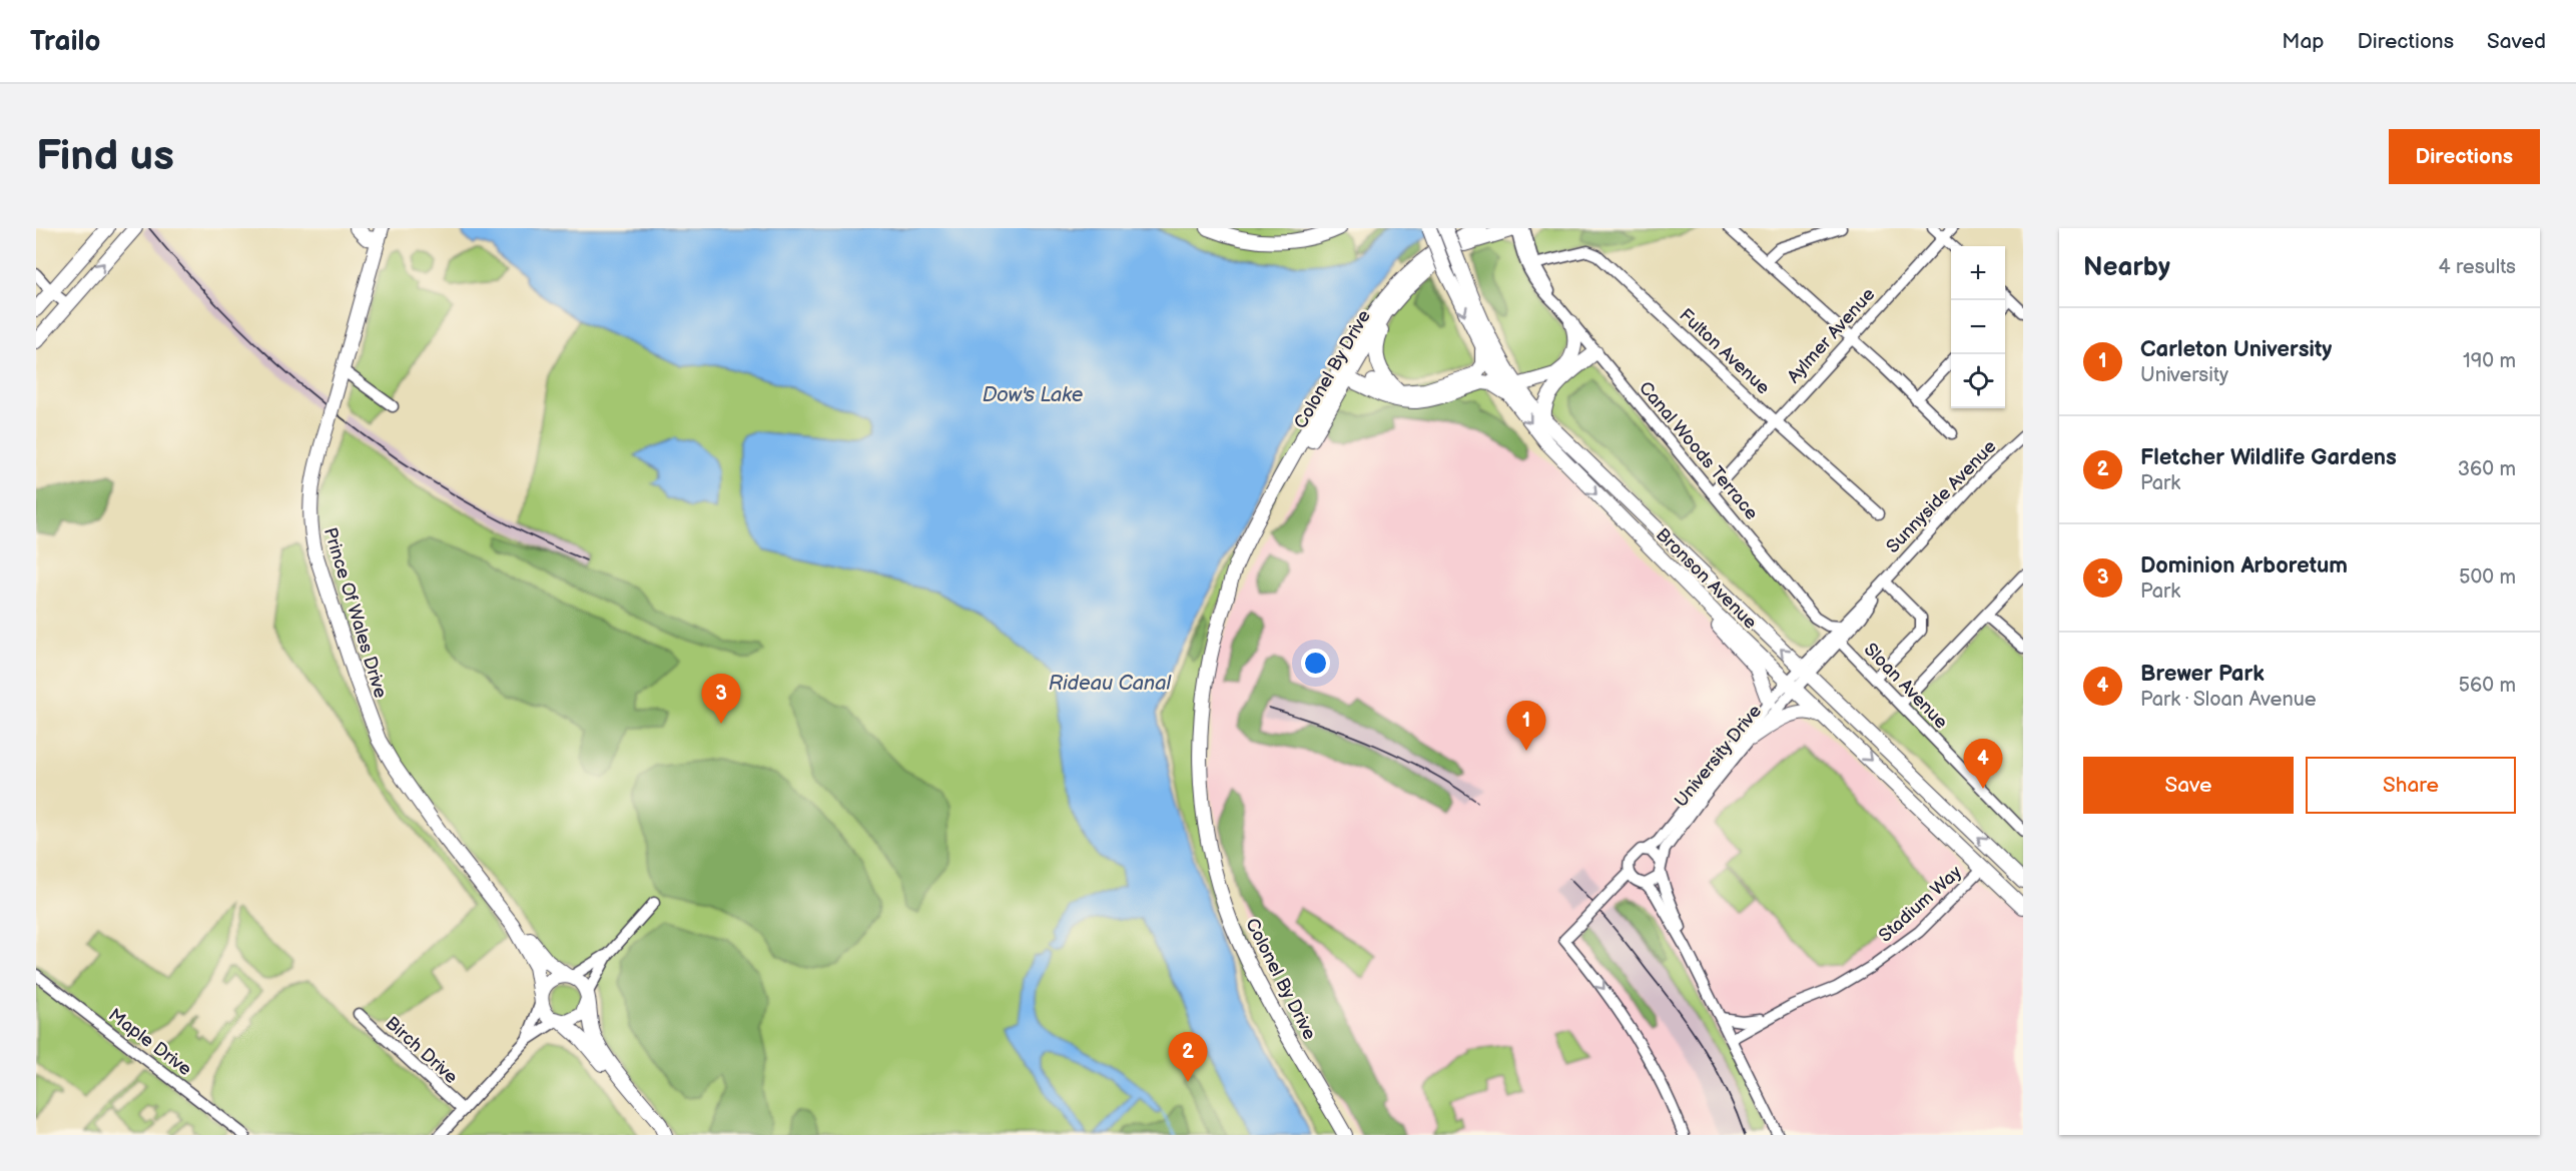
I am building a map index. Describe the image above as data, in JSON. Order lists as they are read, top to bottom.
{
  "streets": {
    "main road": ["Colonel By Drive", "Bronson Avenue", "Prince Of Wales Drive"],
    "street": [
      "Aylmer Avenue",
      "Fulton Avenue",
      "Canal Woods Terrace",
      "Sunnyside Avenue",
      "Sloan Avenue",
      "University Drive",
      "Stadium Way",
      "Maple Drive",
      "Birch Drive"
    ]
  },
  "crossings": [
    ["Aylmer Avenue", "Fulton Avenue"],
    ["Aylmer Avenue", "Canal Woods Terrace"],
    ["Fulton Avenue", "Canal Woods Terrace"],
    ["Colonel By Drive", "Canal Woods Terrace"],
    ["Canal Woods Terrace", "Sunnyside Avenue"],
    ["Sunnyside Avenue", "Bronson Avenue"],
    ["Sunnyside Avenue", "Sloan Avenue"],
    ["Sunnyside Avenue", "University Drive"],
    ["Bronson Avenue", "University Drive"],
    ["Bronson Avenue", "Stadium Way"]
  ],
  "water": ["Dow's Lake", "Rideau Canal"],
  "page": {
    "header": "Trailo",
    "nav": ["Map", "Directions", "Saved"],
    "buttons": [
      "Directions",
      ["Save", "Share"]
    ],
    "title": "Find us",
    "heading": ["Nearby", "4 results"],
    "map_buttons": ["+", "−"],
    "list": [
      {
        "mark": "1",
        "name": "Carleton University",
        "note": "University",
        "value": "190 m"
      },
      {
        "mark": "2",
        "name": "Fletcher Wildlife Gardens",
        "note": "Park",
        "value": "360 m"
      },
      {
        "mark": "3",
        "name": "Dominion Arboretum",
        "note": "Park",
        "value": "500 m"
      },
      {
        "mark": "4",
        "name": "Brewer Park",
        "note": "Park · Sloan Avenue",
        "value": "560 m"
      }
    ],
    "pins": [
      "3",
      "1",
      "4",
      "2"
    ]
  }
}
